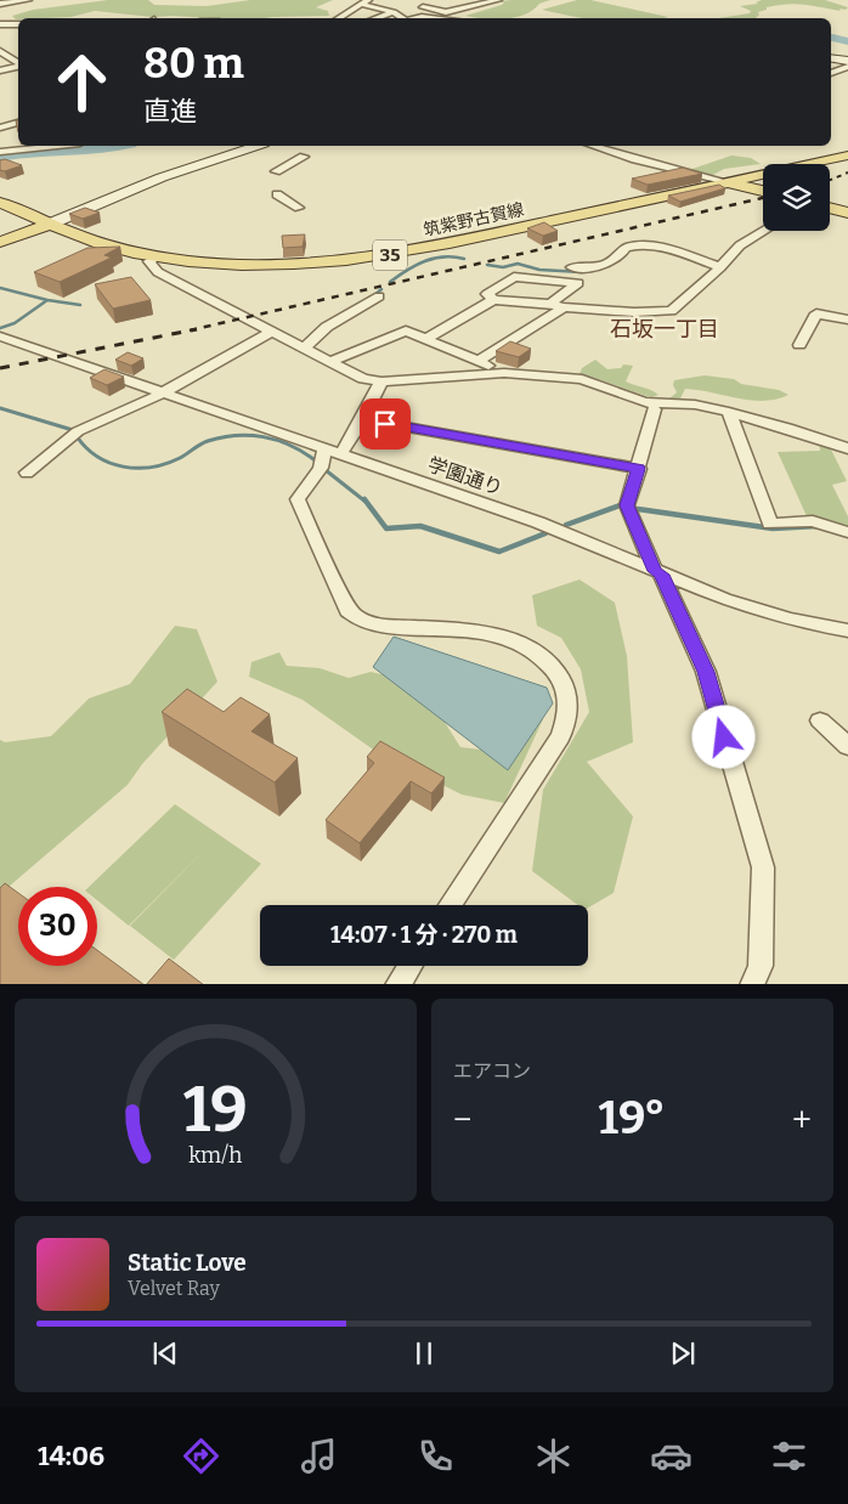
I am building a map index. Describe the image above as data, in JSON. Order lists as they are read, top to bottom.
{
  "streets": {
    "main road": ["筑紫野古賀線", "35"],
    "street": ["学園通り"]
  },
  "districts": ["石坂一丁目"],
  "page": {
    "turn": ["80 m", "直進"],
    "limit": "30",
    "trip": "14:07 · 1 分 · 270 m",
    "tile": "エアコン",
    "heat": ["−", "19°", "+"],
    "song": ["Static Love", "Velvet Ray"],
    "tabs": "14:06",
    "gauge": ["19", "km/h"]
  }
}
